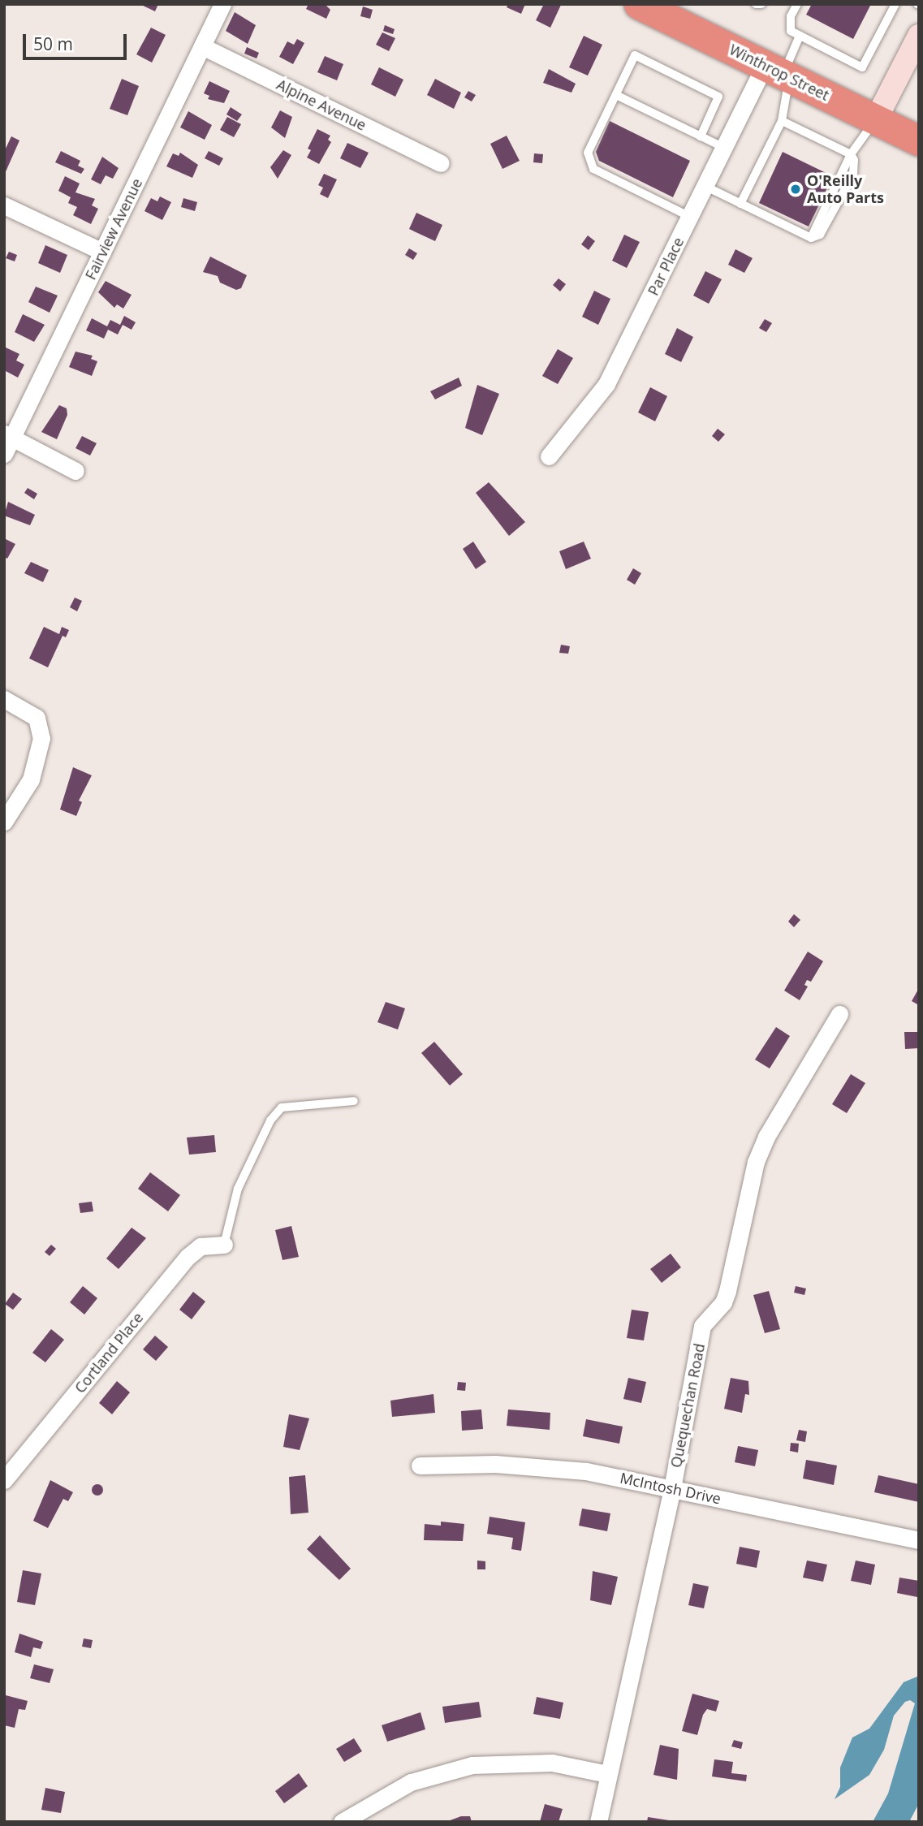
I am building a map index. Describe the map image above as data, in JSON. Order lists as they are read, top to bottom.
{
  "streets": {
    "highway": ["Winthrop Street"],
    "street": [
      "Alpine Avenue",
      "Fairview Avenue",
      "Par Place",
      "Cortland Place",
      "Quequechan Road",
      "McIntosh Drive"
    ]
  },
  "crossings": [
    ["Winthrop Street", "Par Place"],
    ["Alpine Avenue", "Fairview Avenue"],
    ["Quequechan Road", "McIntosh Drive"]
  ],
  "places": ["O'Reilly Auto Parts"],
  "scale_bar": "50 m"
}
